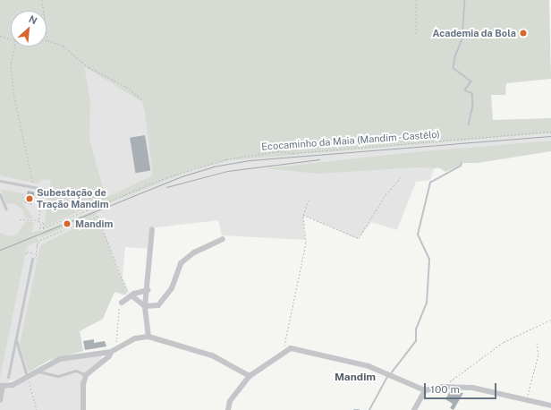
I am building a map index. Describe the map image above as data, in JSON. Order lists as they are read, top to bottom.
{
  "streets": {
    "path": ["Ecocaminho da Maia (Mandim - Castêlo)"]
  },
  "districts": ["Mandim"],
  "places": ["Academia da Bola", "Subestação de Tração Mandim", "Mandim"],
  "scale_bar": "100 m",
  "north": "top right"
}
